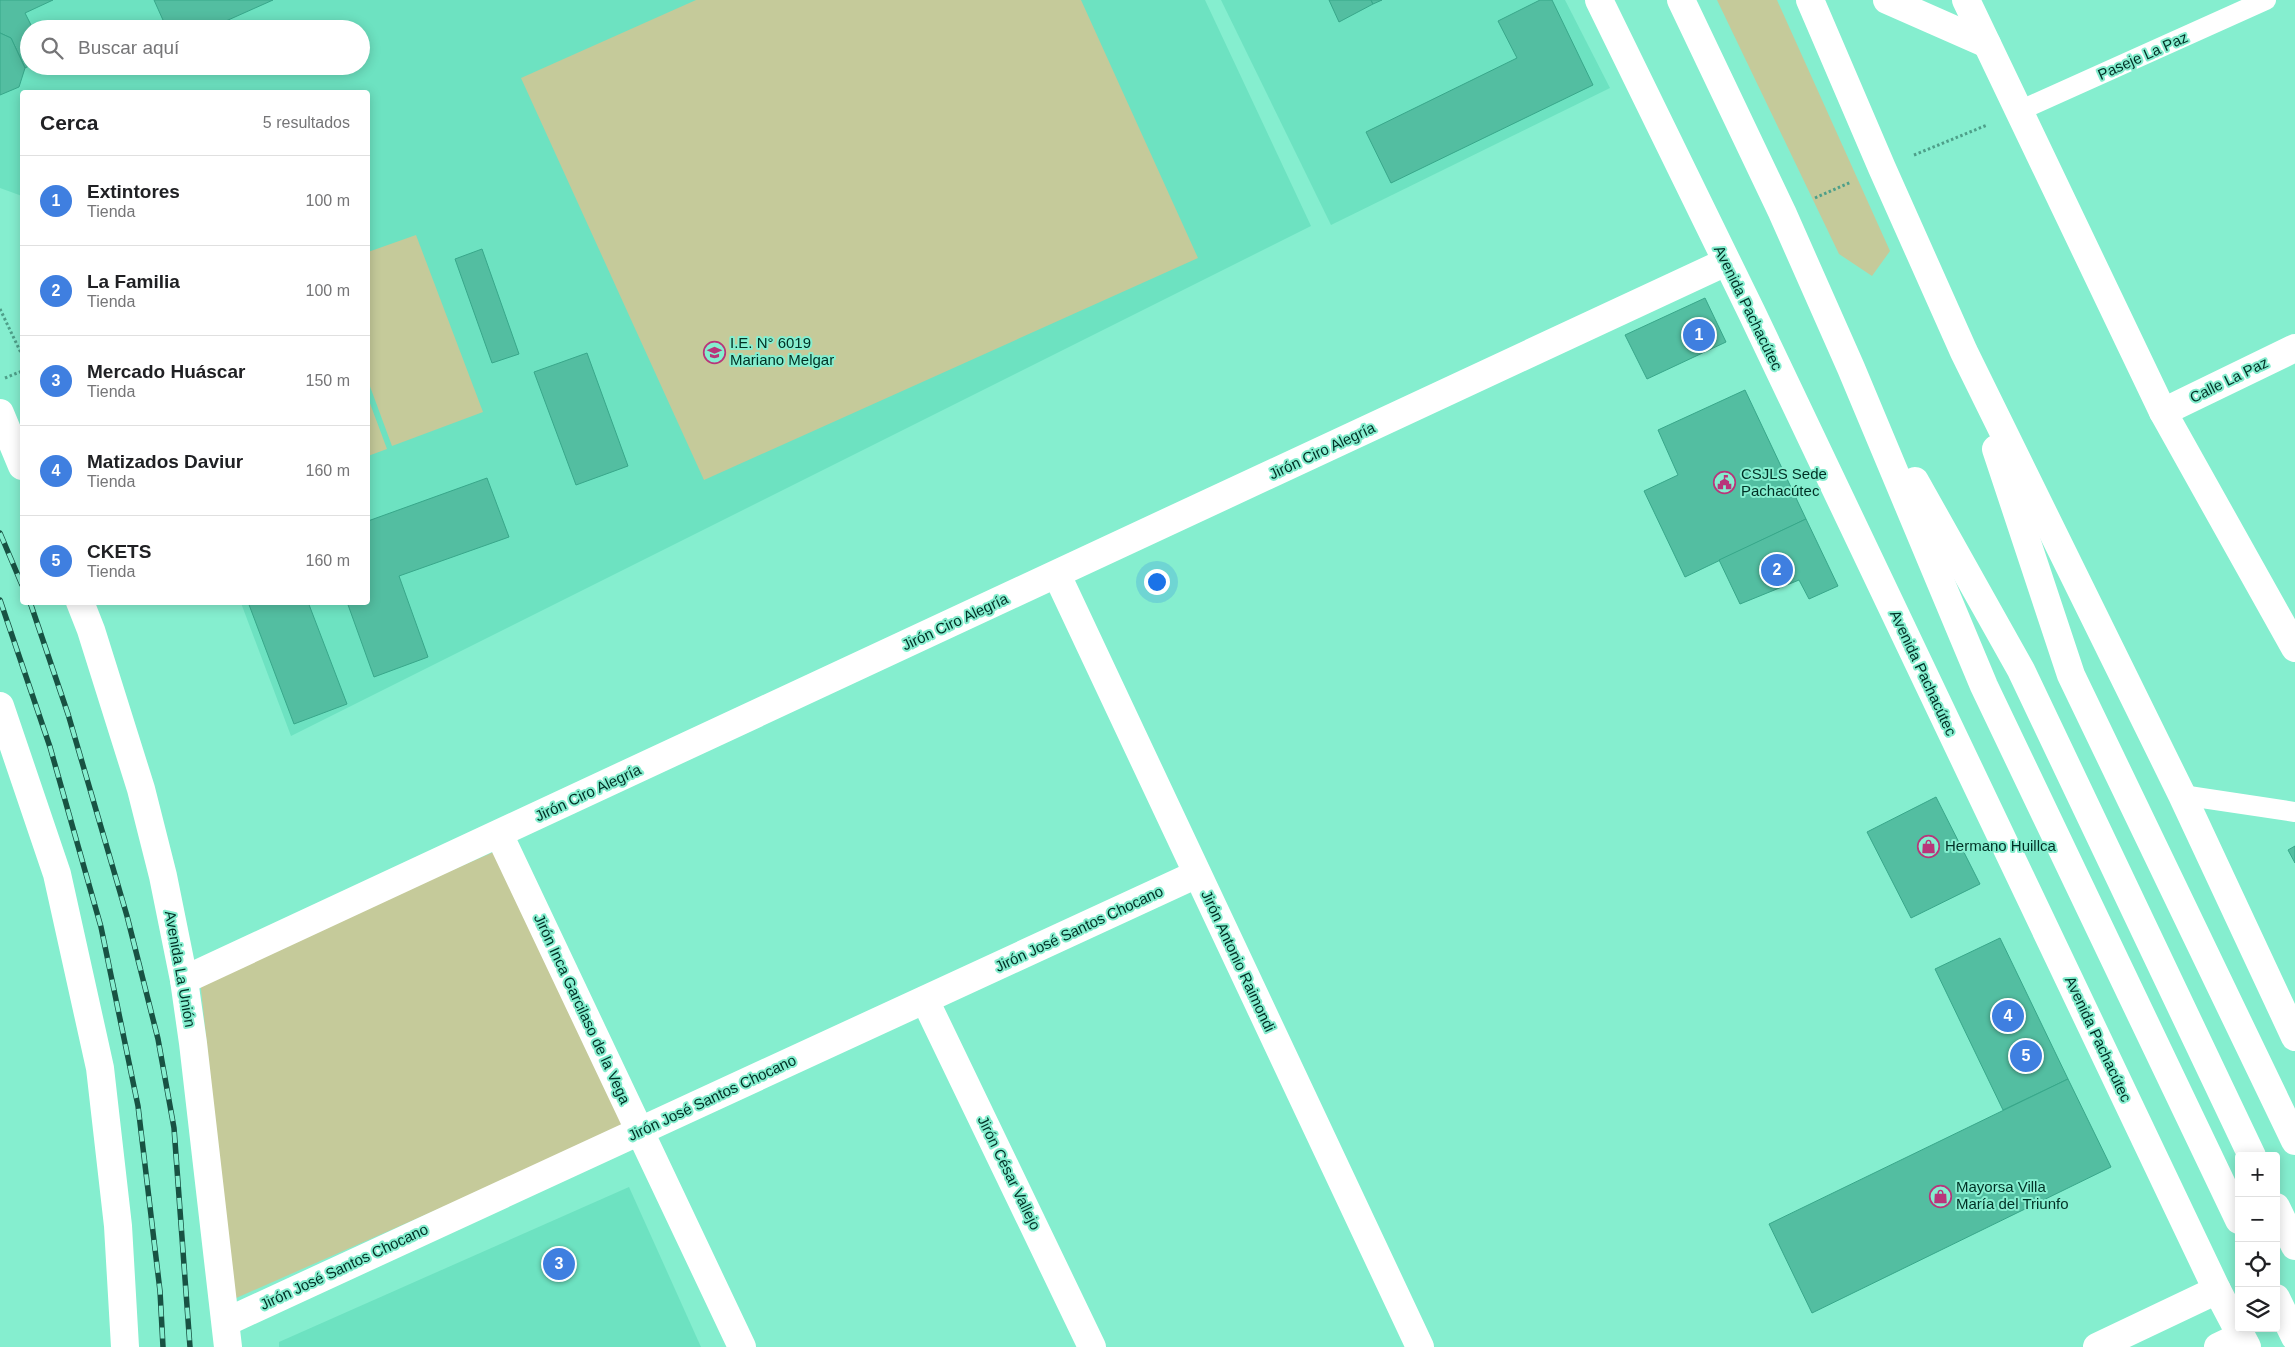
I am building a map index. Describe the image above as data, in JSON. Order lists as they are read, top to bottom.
{
  "streets": {
    "street": [
      "Avenida Pachacútec",
      "Calle La Paz",
      "Jirón Ciro Alegría",
      "Jirón José Santos Chocano",
      "Jirón Antonio Raimondi",
      "Avenida La Unión",
      "Jirón Inca Garcilaso de la Vega",
      "Jirón César Vallejo"
    ],
    "lane": ["Paseje La Paz"]
  },
  "crossings": [
    ["Avenida Pachacútec", "Jirón Ciro Alegría"],
    ["Jirón Ciro Alegría", "Jirón Antonio Raimondi"],
    ["Jirón Ciro Alegría", "Avenida La Unión"],
    ["Jirón Ciro Alegría", "Jirón Inca Garcilaso de la Vega"],
    ["Jirón José Santos Chocano", "Jirón Antonio Raimondi"],
    ["Jirón José Santos Chocano", "Avenida La Unión"],
    ["Jirón José Santos Chocano", "Jirón Inca Garcilaso de la Vega"],
    ["Jirón José Santos Chocano", "Jirón César Vallejo"]
  ],
  "places": {
    "school or university": ["I.E. N° 6019 Mariano Melgar"],
    "public building": ["CSJLS Sede Pachacútec"],
    "shop": ["Hermano Huillca", "Mayorsa Villa María del Triunfo"]
  },
  "page": {
    "search": "Buscar aquí",
    "heading": ["Cerca", "5 resultados"],
    "list": [
      {
        "mark": "1",
        "name": "Extintores",
        "note": "Tienda",
        "value": "100 m"
      },
      {
        "mark": "2",
        "name": "La Familia",
        "note": "Tienda",
        "value": "100 m"
      },
      {
        "mark": "3",
        "name": "Mercado Huáscar",
        "note": "Tienda",
        "value": "150 m"
      },
      {
        "mark": "4",
        "name": "Matizados Daviur",
        "note": "Tienda",
        "value": "160 m"
      },
      {
        "mark": "5",
        "name": "CKETS",
        "note": "Tienda",
        "value": "160 m"
      }
    ],
    "pins": [
      "1",
      "2",
      "4",
      "5",
      "3"
    ],
    "map_buttons": ["+", "−"]
  }
}
